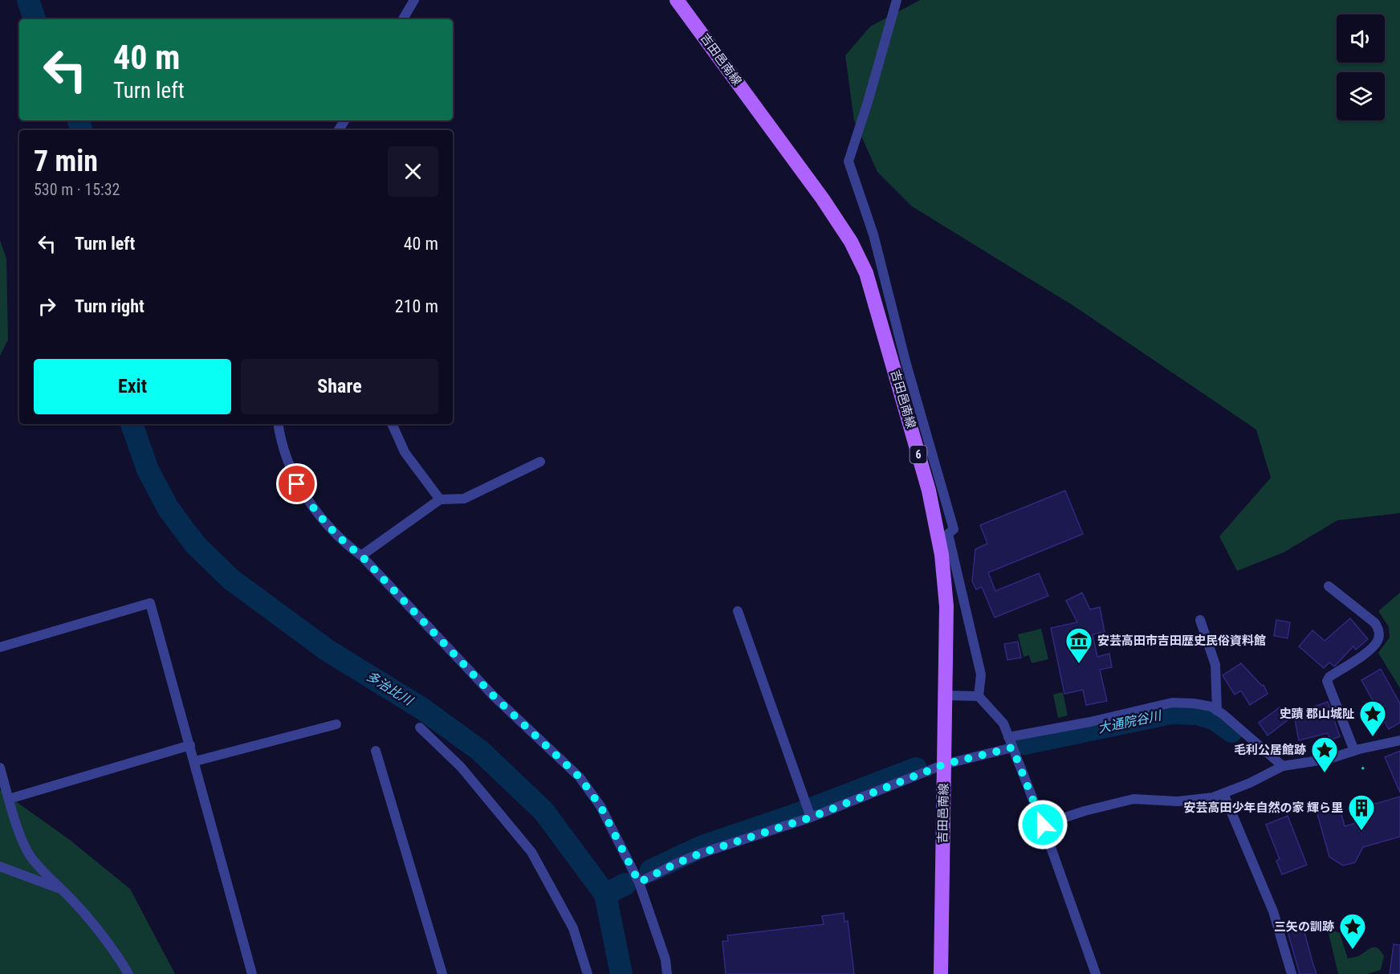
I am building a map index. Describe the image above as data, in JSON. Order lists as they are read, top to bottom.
{
  "streets": {
    "main road": ["吉田邑南線", "6"]
  },
  "water": ["多治比川", "大通院谷川"],
  "places": {
    "museum": ["安芸高田市吉田歴史民俗資料館"],
    "place": ["史蹟 郡山城阯", "毛利公居館跡", "三矢の訓跡"],
    "building": ["安芸高田少年自然の家 輝ら里"]
  },
  "page": {
    "turn": ["40 m", "Turn left"],
    "heading": ["7 min", "530 m · 15:32"],
    "list": [
      {
        "name": "Turn left",
        "value": "40 m"
      },
      {
        "name": "Turn right",
        "value": "210 m"
      }
    ],
    "buttons": ["Exit", "Share"]
  }
}
